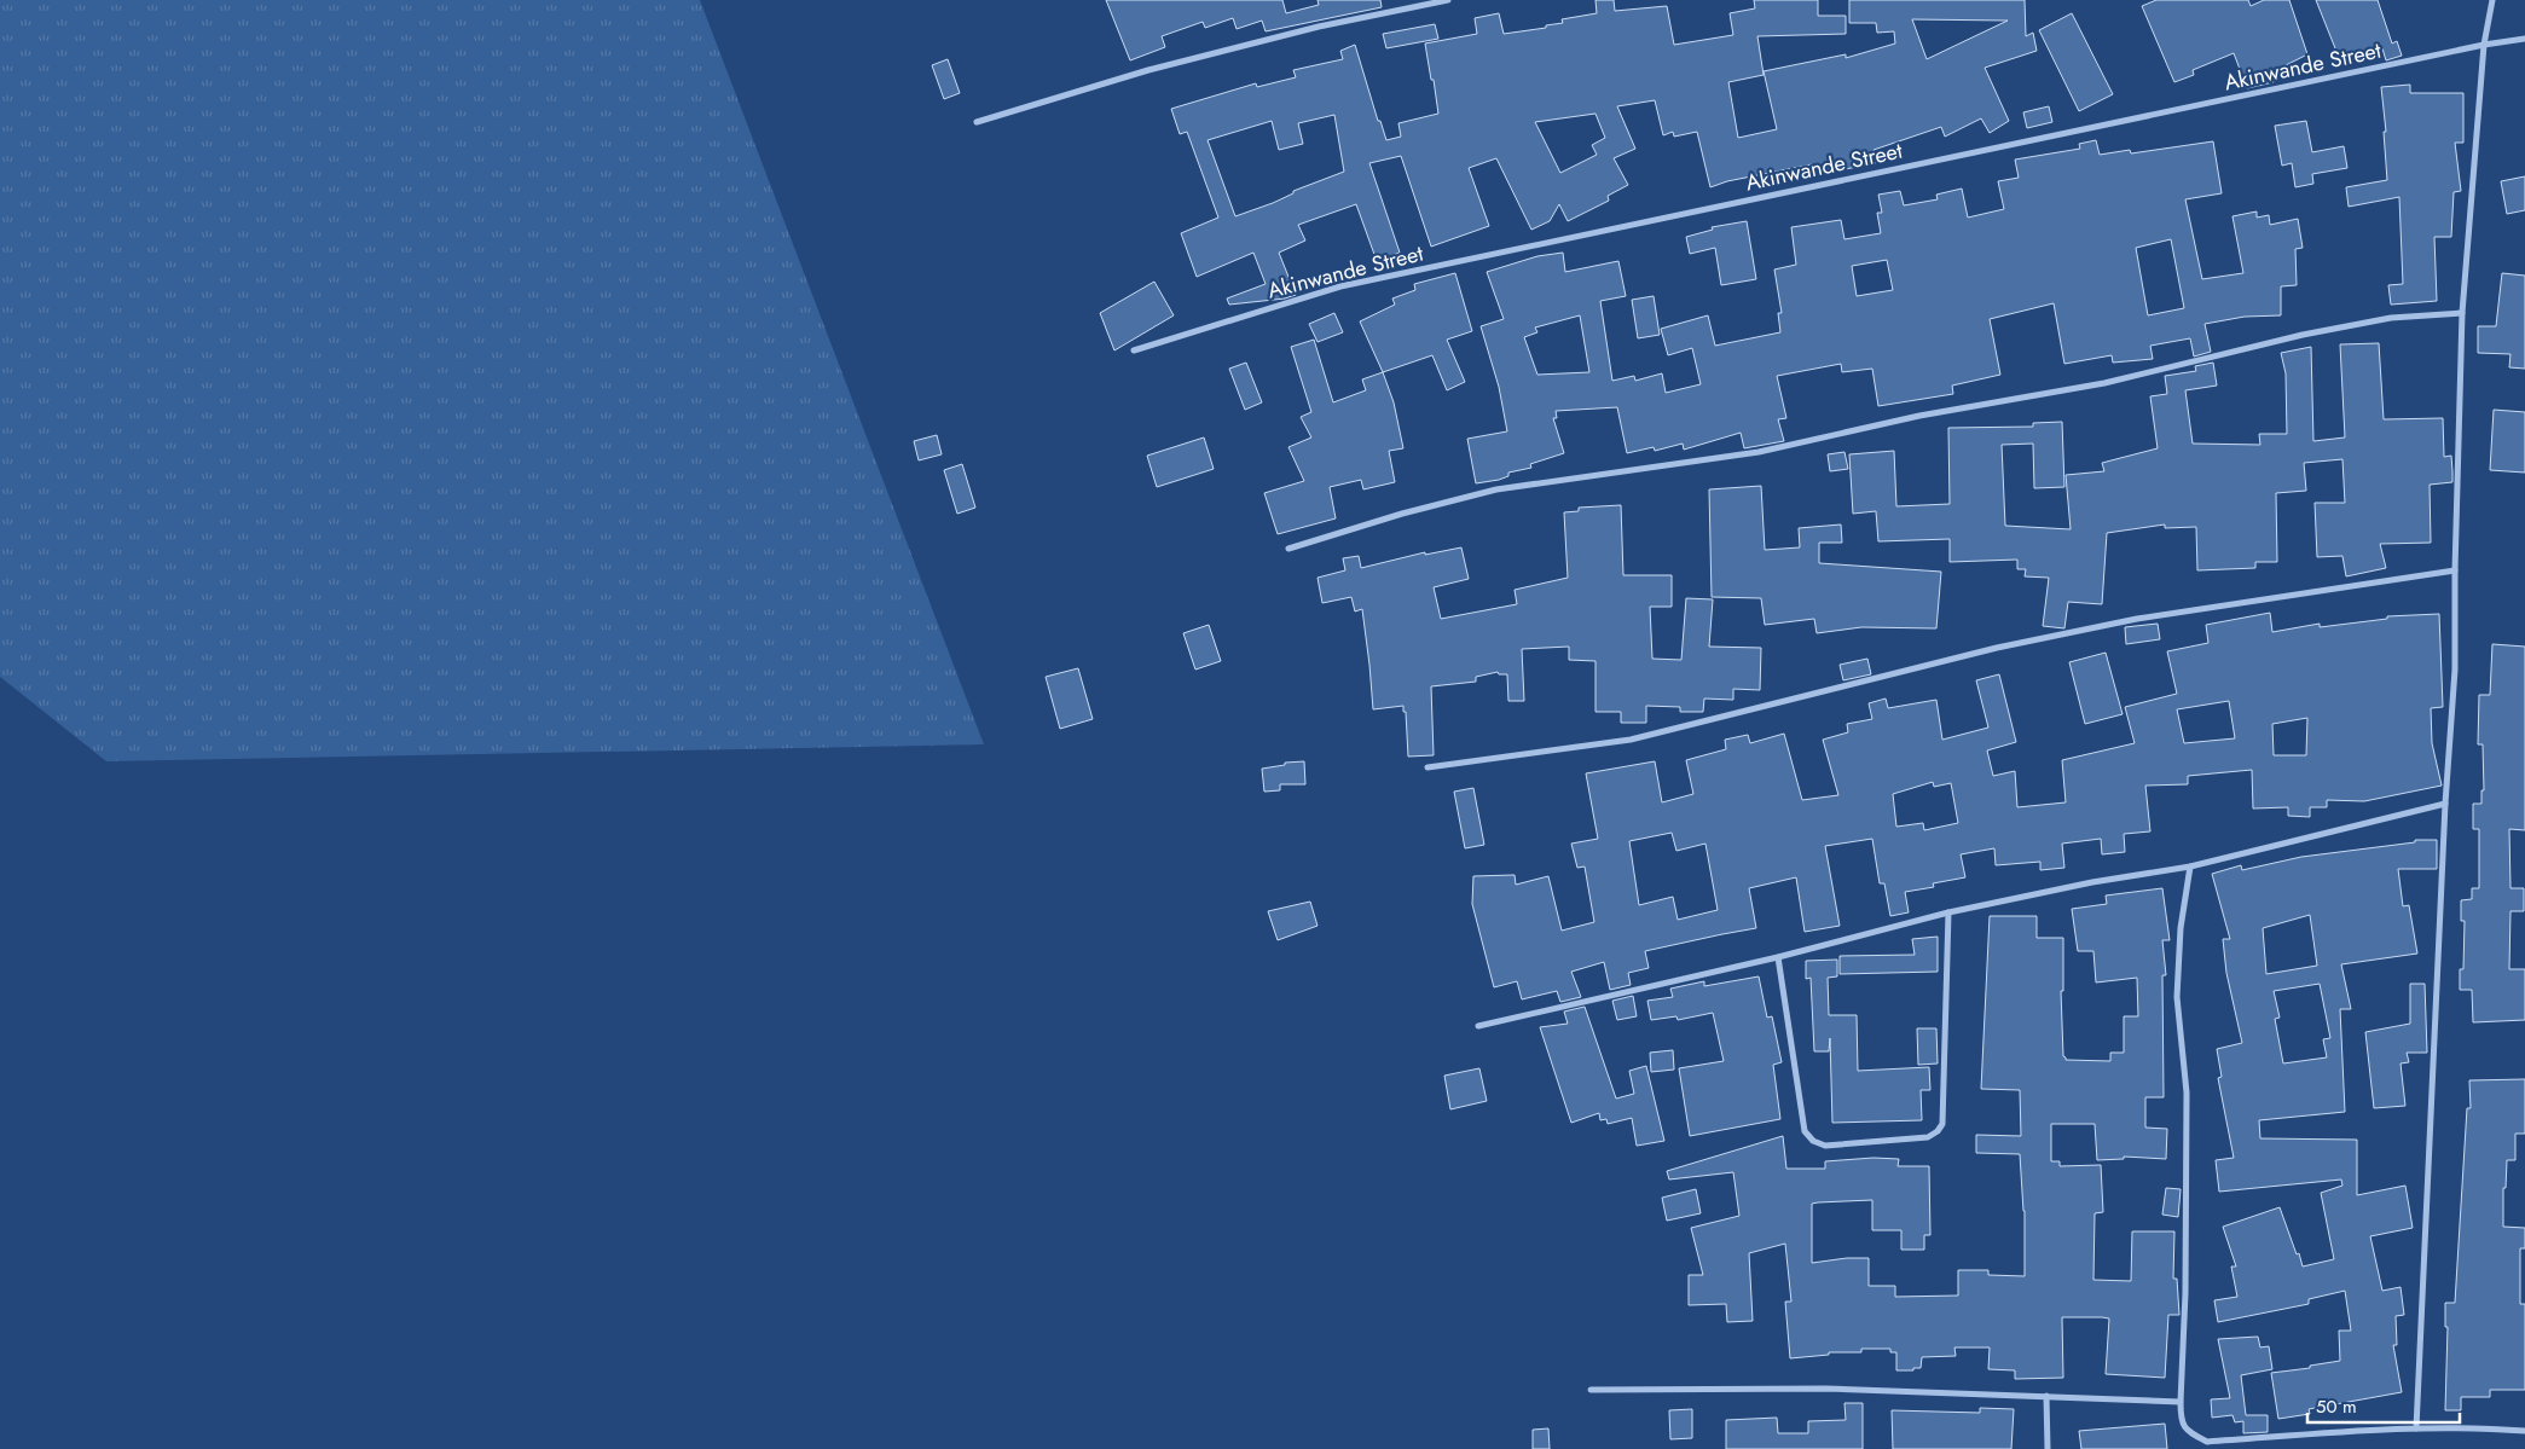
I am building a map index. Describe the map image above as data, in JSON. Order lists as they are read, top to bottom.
{
  "streets": {
    "street": ["Akinwande Street"]
  },
  "scale_bar": "50 m"
}
